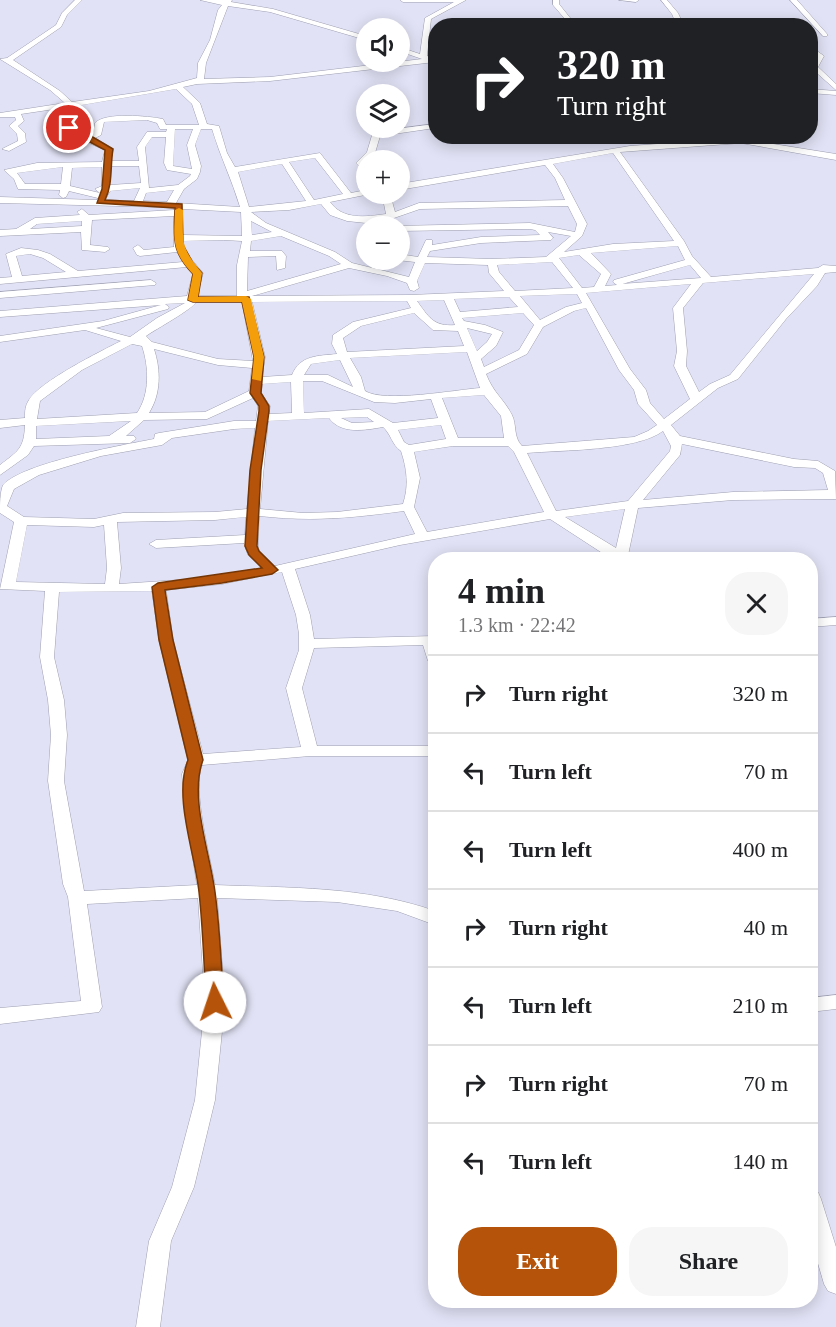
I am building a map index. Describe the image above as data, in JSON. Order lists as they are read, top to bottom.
{
  "page": {
    "map_buttons": ["+", "−"],
    "turn": ["320 m", "Turn right"],
    "heading": ["4 min", "1.3 km · 22:42"],
    "list": [
      {
        "name": "Turn right",
        "value": "320 m"
      },
      {
        "name": "Turn left",
        "value": "70 m"
      },
      {
        "name": "Turn left",
        "value": "400 m"
      },
      {
        "name": "Turn right",
        "value": "40 m"
      },
      {
        "name": "Turn left",
        "value": "210 m"
      },
      {
        "name": "Turn right",
        "value": "70 m"
      },
      {
        "name": "Turn left",
        "value": "140 m"
      }
    ],
    "buttons": ["Exit", "Share"]
  }
}
